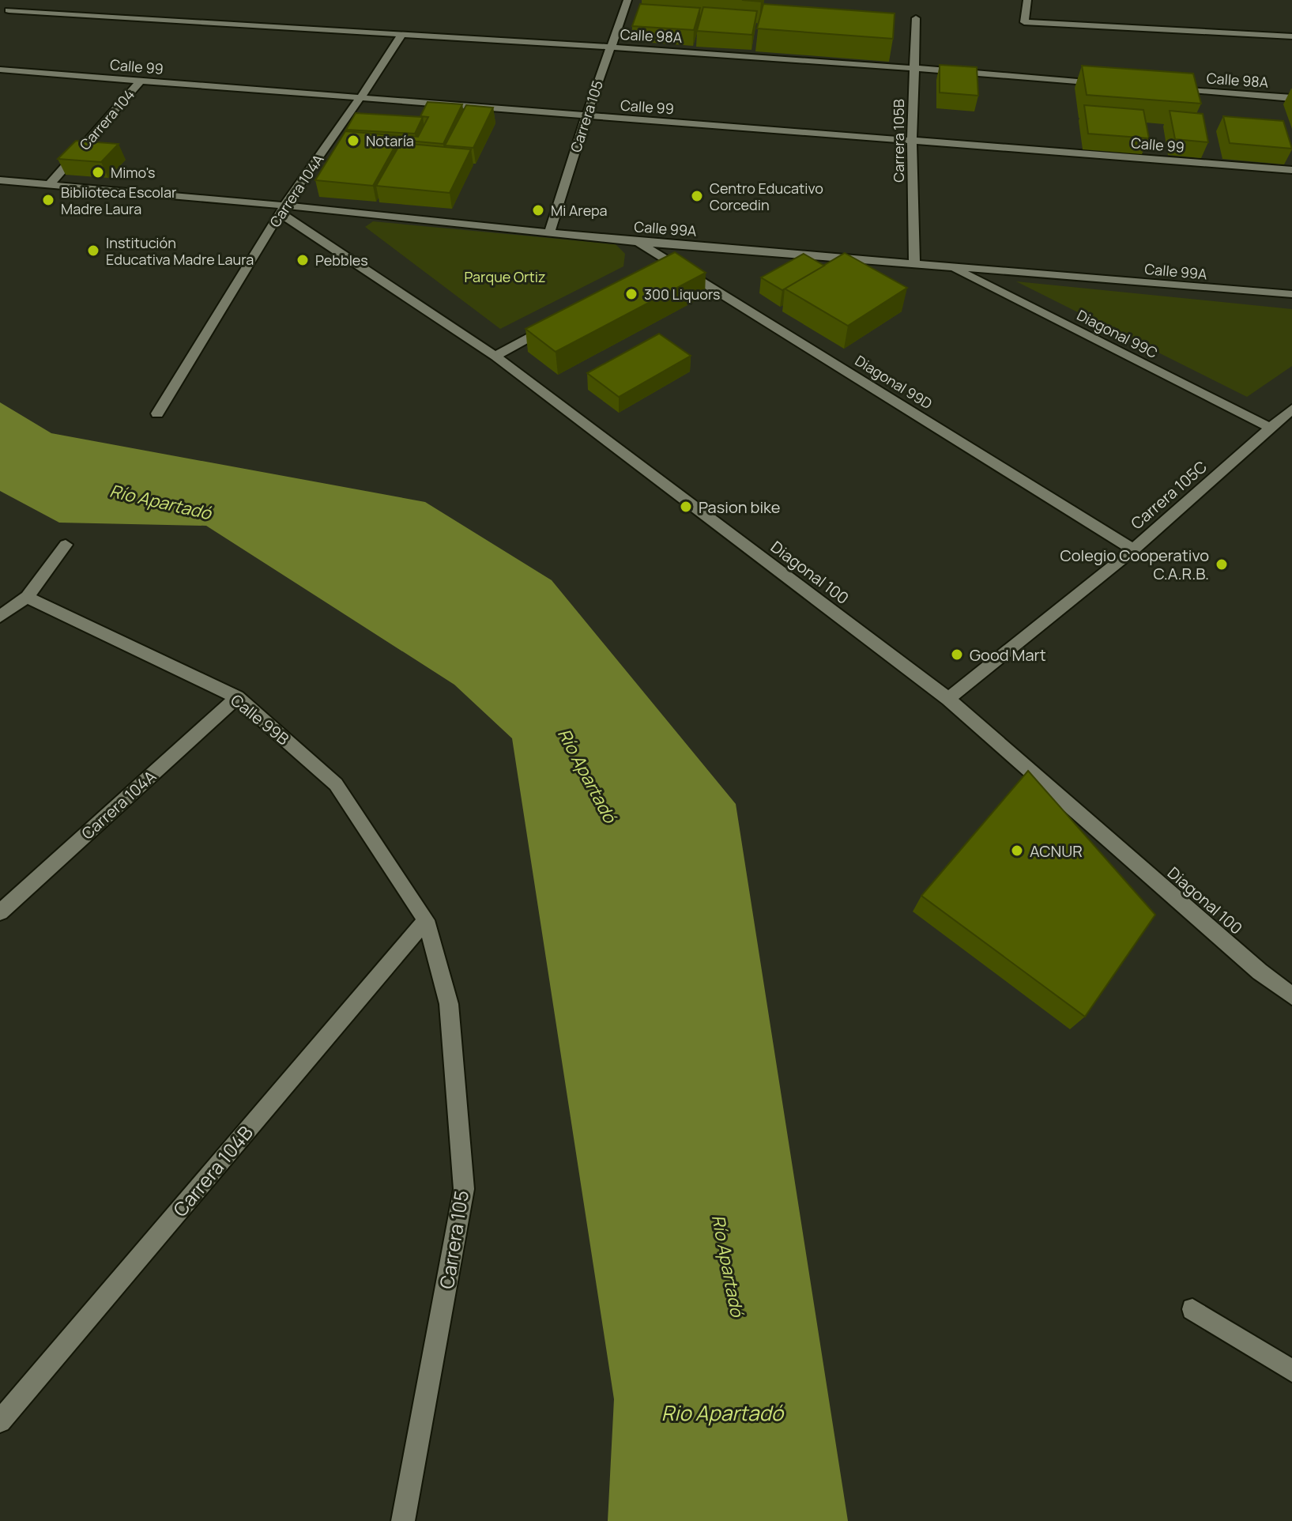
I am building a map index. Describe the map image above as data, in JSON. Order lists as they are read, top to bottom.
{
  "streets": {
    "street": [
      "Calle 98A",
      "Calle 99",
      "Carrera 105",
      "Carrera 104",
      "Carrera 105B",
      "Carrera 104A",
      "Calle 99A",
      "Diagonal 99C",
      "Diagonal 99D",
      "Carrera 105C",
      "Diagonal 100",
      "Calle 99B",
      "Carrera 104B"
    ]
  },
  "crossings": [
    ["Calle 98A", "Carrera 105"],
    ["Calle 98A", "Carrera 105B"],
    ["Calle 98A", "Carrera 104A"],
    ["Calle 99", "Carrera 105"],
    ["Calle 99", "Carrera 104"],
    ["Calle 99", "Carrera 105B"],
    ["Calle 99", "Carrera 104A"],
    ["Carrera 105", "Calle 99A"],
    ["Carrera 105", "Calle 99B"],
    ["Carrera 105", "Carrera 104B"],
    ["Carrera 104", "Calle 99A"],
    ["Carrera 105B", "Calle 99A"],
    ["Carrera 104A", "Calle 99A"],
    ["Carrera 104A", "Diagonal 100"],
    ["Carrera 104A", "Calle 99B"],
    ["Calle 99A", "Diagonal 99C"],
    ["Calle 99A", "Diagonal 99D"],
    ["Calle 99A", "Diagonal 100"],
    ["Diagonal 99C", "Carrera 105C"],
    ["Diagonal 99D", "Carrera 105C"],
    ["Carrera 105C", "Diagonal 100"],
    ["Calle 99B", "Carrera 104B"]
  ],
  "water": ["Río Apartadó", "Rio Apartadó"],
  "parks": ["Parque Ortiz"],
  "places": [
    "Notaría",
    "Mimo's",
    "Centro Educativo Corcedin",
    "Biblioteca Escolar Madre Laura",
    "Mi Arepa",
    "Institución Educativa Madre Laura",
    "Pebbles",
    "300 Liquors",
    "Pasion bike",
    "Colegio Cooperativo C.A.R.B.",
    "Good Mart",
    "ACNUR"
  ]
}
